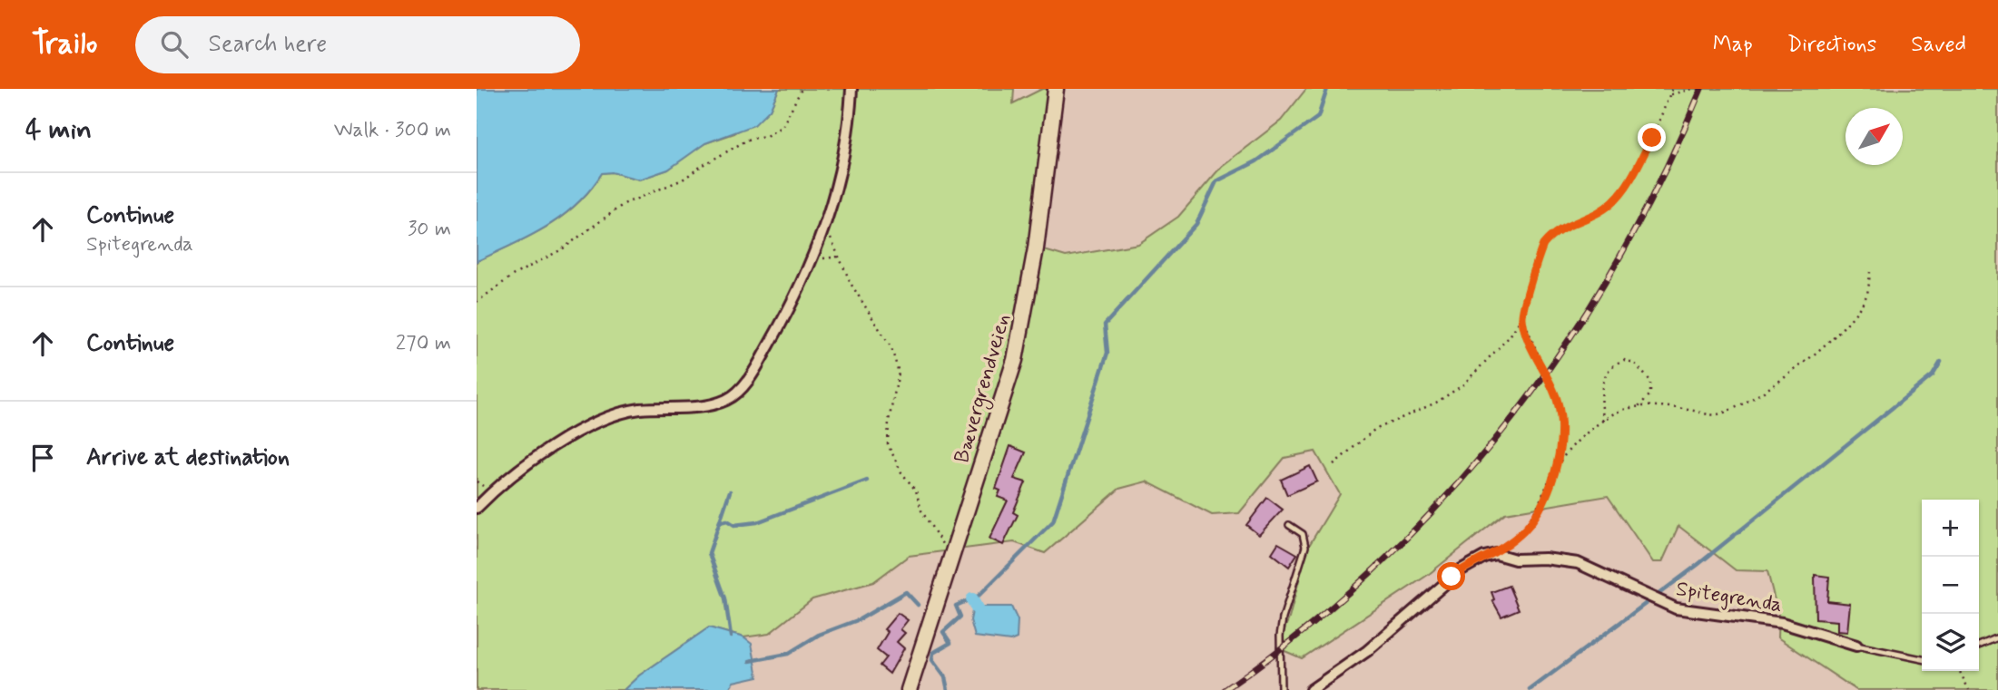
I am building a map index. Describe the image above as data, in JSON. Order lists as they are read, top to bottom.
{
  "streets": {
    "main road": ["Bævergrendveien"],
    "street": ["Spitegrenda"]
  },
  "north": "top right",
  "page": {
    "header": "Trailo",
    "search": "Search here",
    "nav": ["Map", "Directions", "Saved"],
    "heading": ["4 min", "Walk · 300 m"],
    "list": [
      ["Continue", "Spitegrenda", "30 m"],
      ["Continue", "270 m"],
      "Arrive at destination"
    ],
    "map_buttons": ["+", "−"]
  }
}
